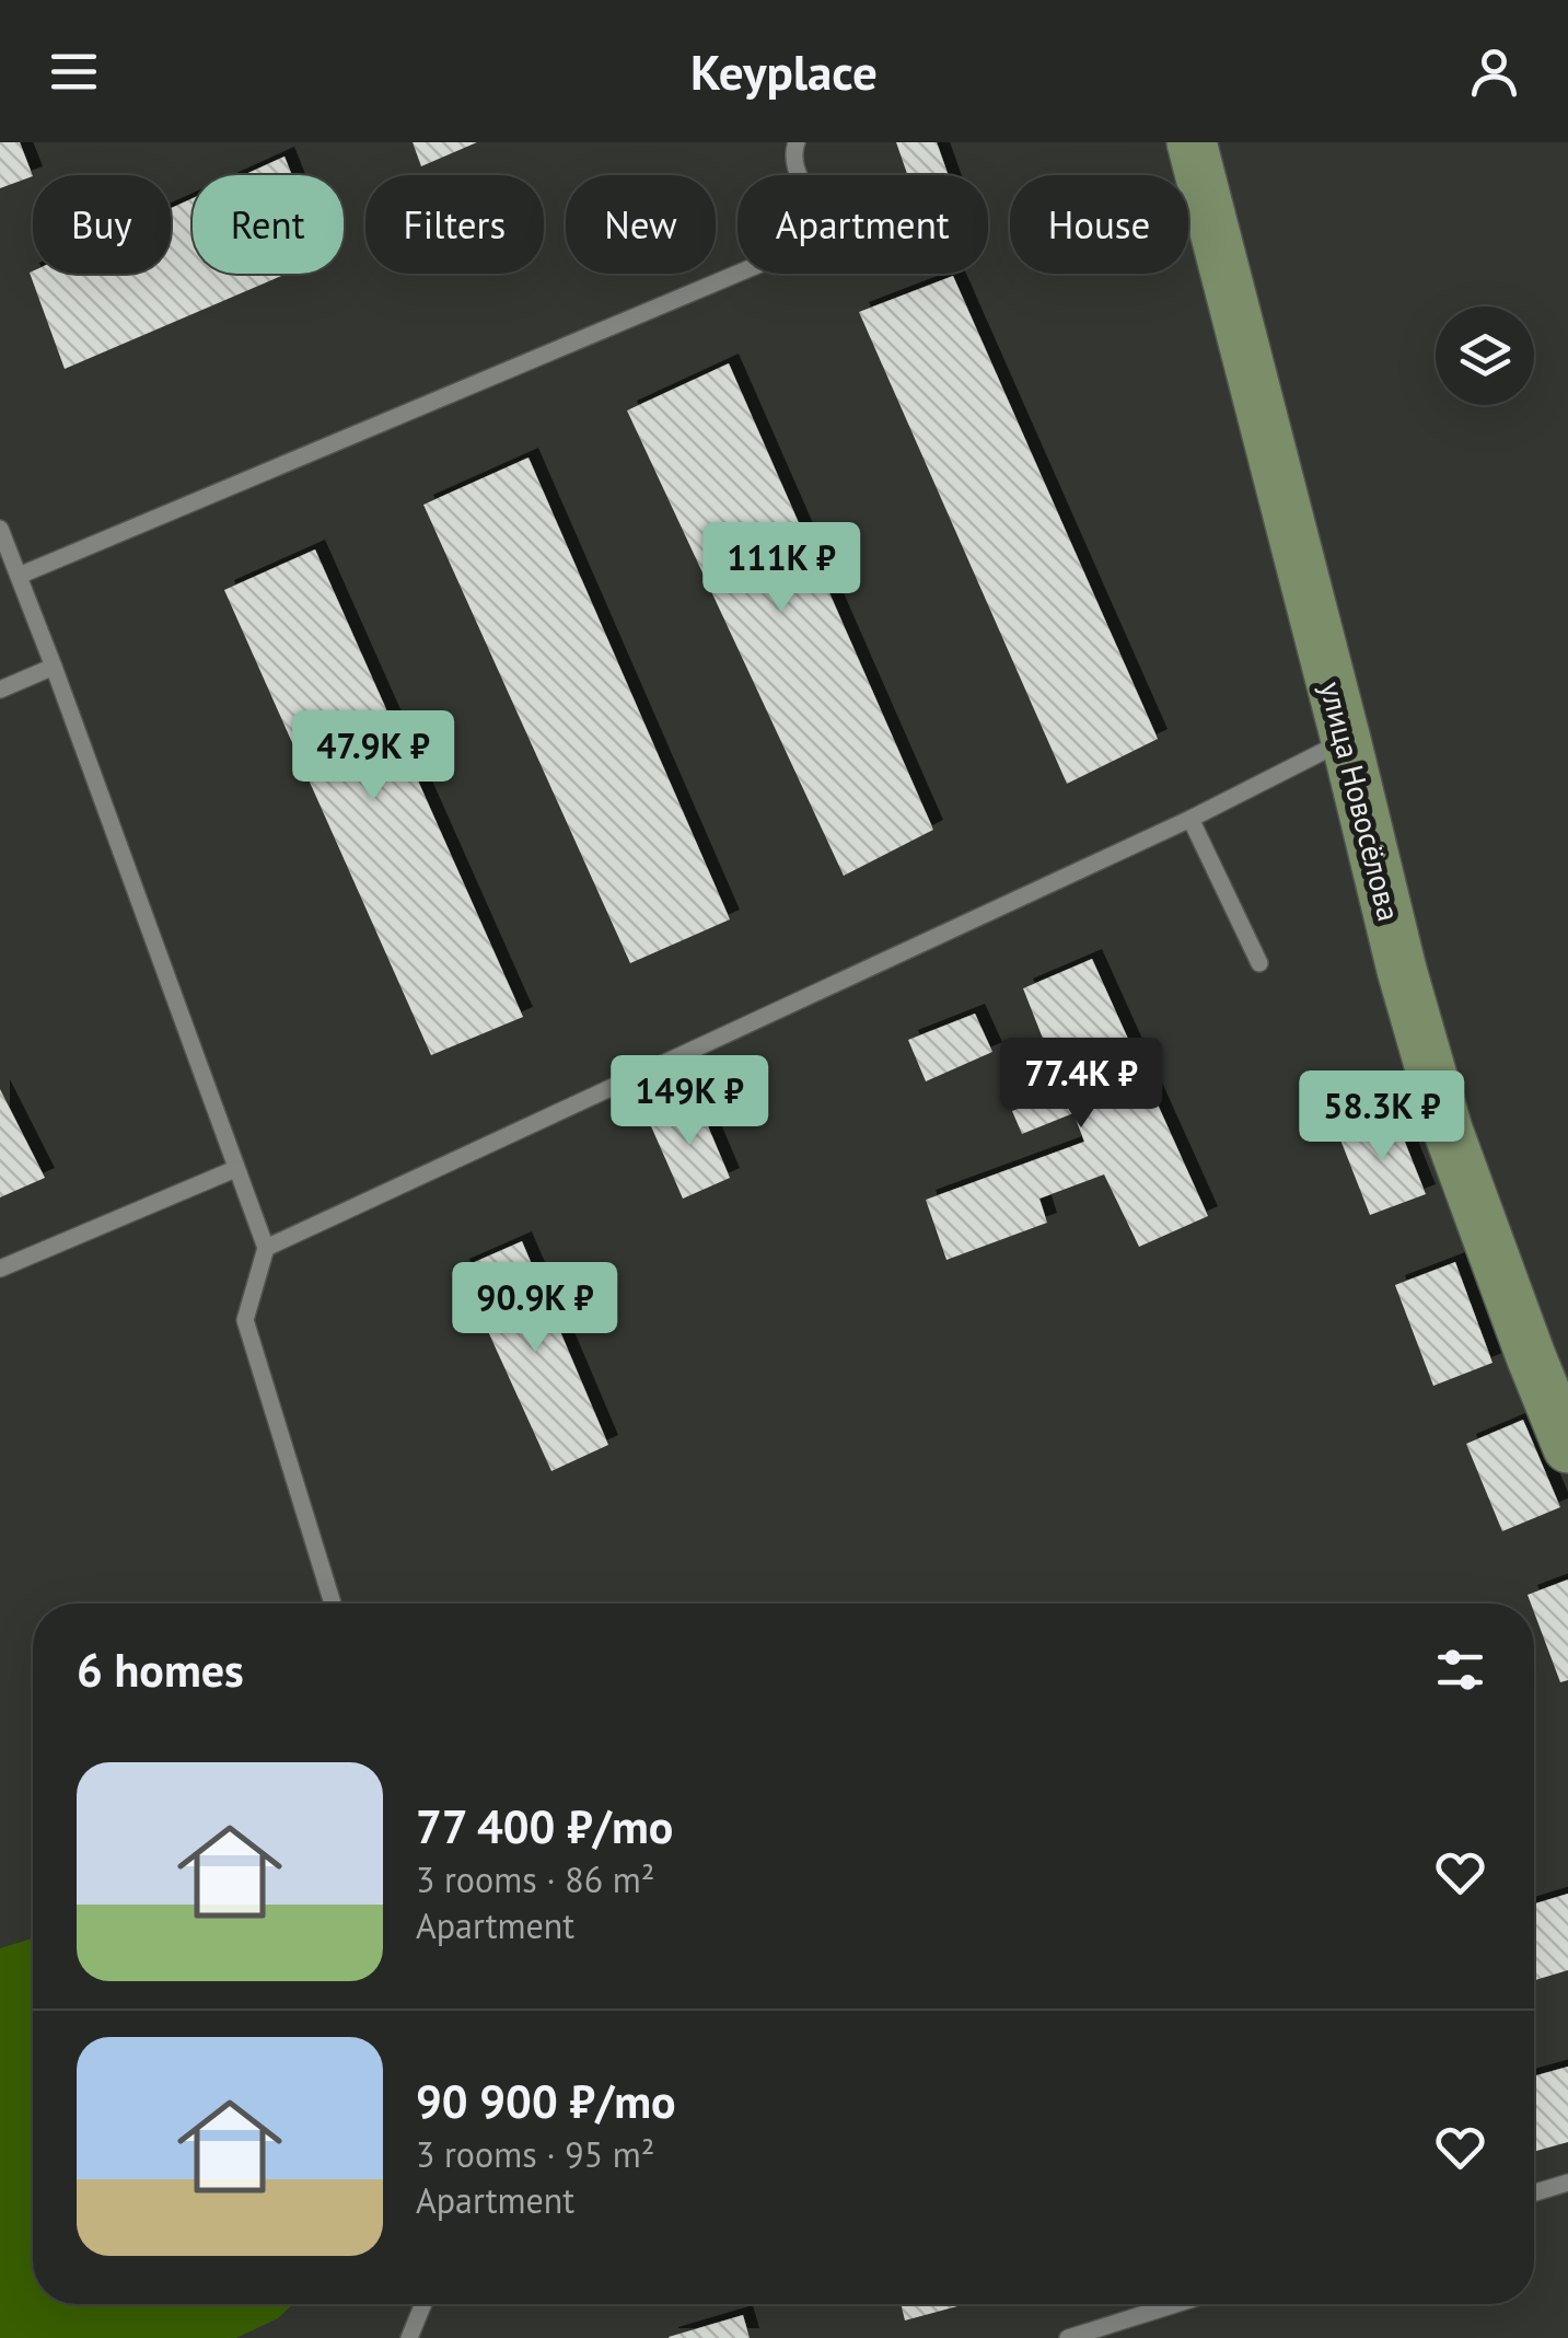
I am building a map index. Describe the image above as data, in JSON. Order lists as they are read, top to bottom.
{
  "streets": {
    "main road": ["улица Новосёлова"]
  },
  "page": {
    "header": "Keyplace",
    "chip": [
      "Buy",
      "Rent",
      "Filters",
      "New",
      "Apartment",
      "House"
    ],
    "price": [
      "111K ₽",
      "47.9K ₽",
      "77.4K ₽",
      "149K ₽",
      "58.3K ₽",
      "90.9K ₽"
    ],
    "heading": "6 homes",
    "list": [
      {
        "name": "77 400 ₽/mo",
        "note": "3 rooms · 86 m² · Apartment"
      },
      {
        "name": "90 900 ₽/mo",
        "note": "3 rooms · 95 m² · Apartment"
      }
    ]
  }
}
